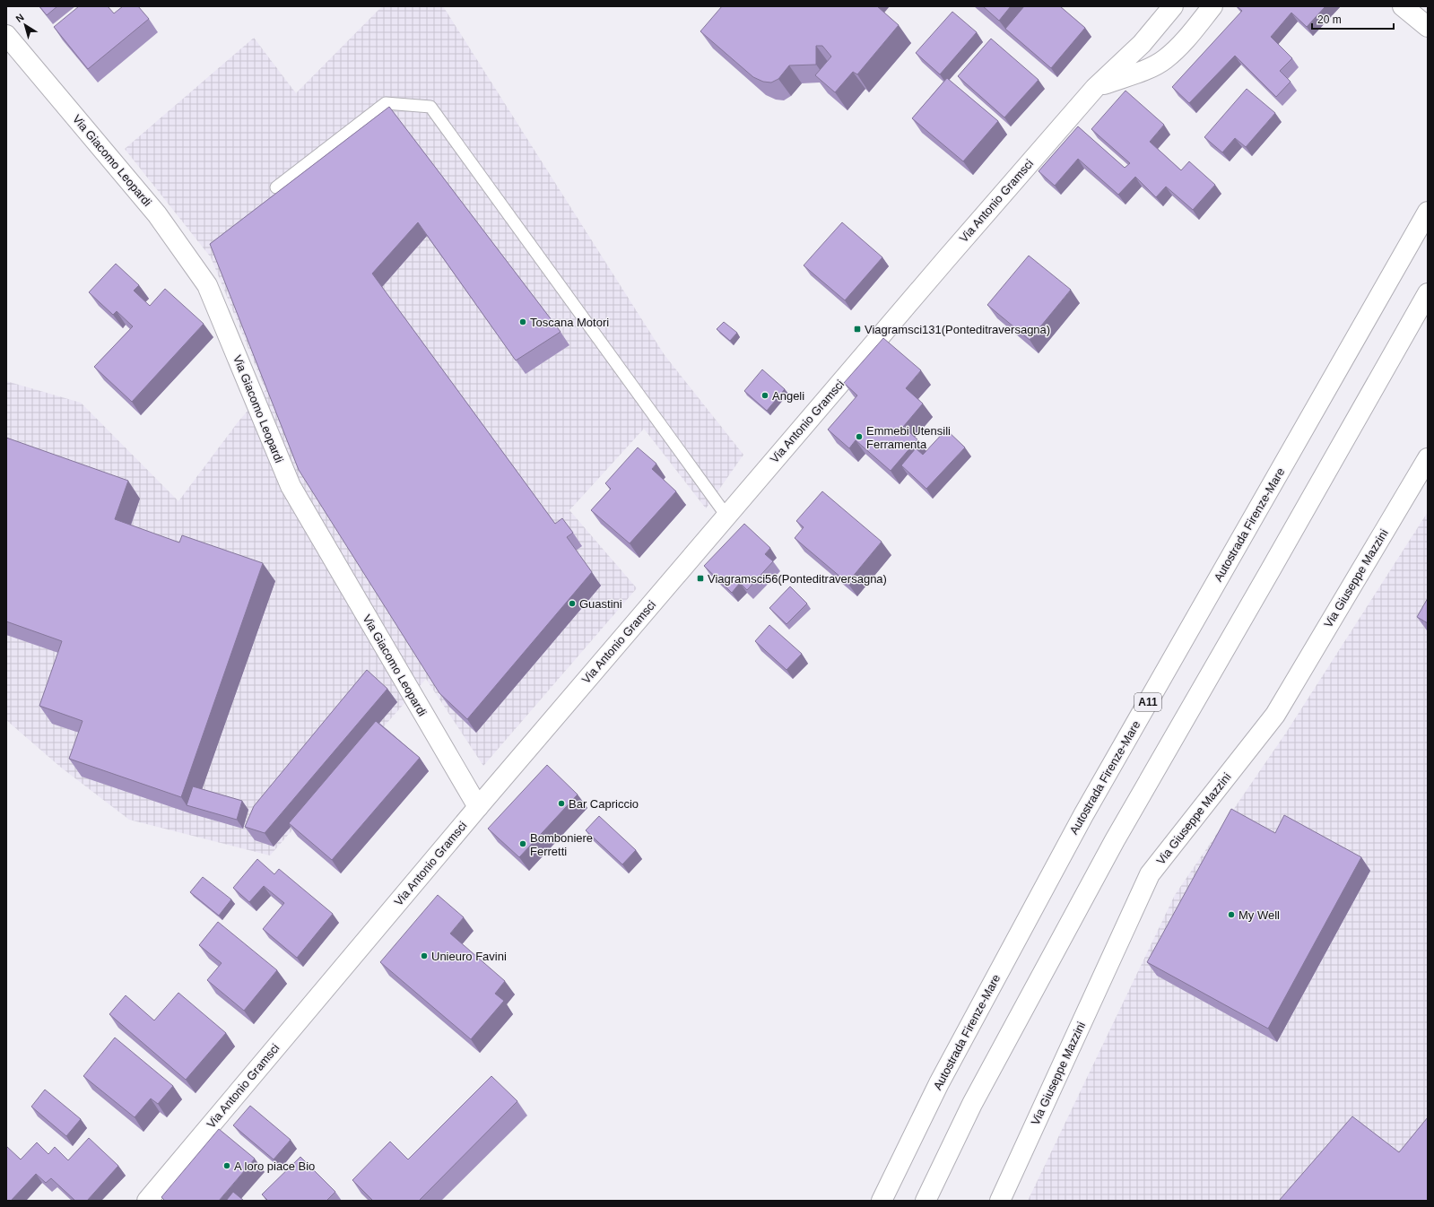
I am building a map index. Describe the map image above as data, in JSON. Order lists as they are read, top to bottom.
{
  "streets": {
    "main road": [
      "Via Giacomo Leopardi",
      "Via Antonio Gramsci",
      "Autostrada Firenze-Mare",
      "Via Giuseppe Mazzini",
      "A11"
    ]
  },
  "crossings": [
    ["Via Giacomo Leopardi", "Via Antonio Gramsci"]
  ],
  "places": {
    "other": [
      "Toscana Motori",
      "Angeli",
      "Emmebi Utensili Ferramenta",
      "Guastini",
      "Bar Capriccio",
      "Bomboniere Ferretti",
      "My Well",
      "Unieuro Favini",
      "A loro piace Bio"
    ],
    "transit": ["Viagramsci131(Ponteditraversagna)", "Viagramsci56(Ponteditraversagna)"]
  },
  "scale_bar": "20 m",
  "north": "top left"
}
